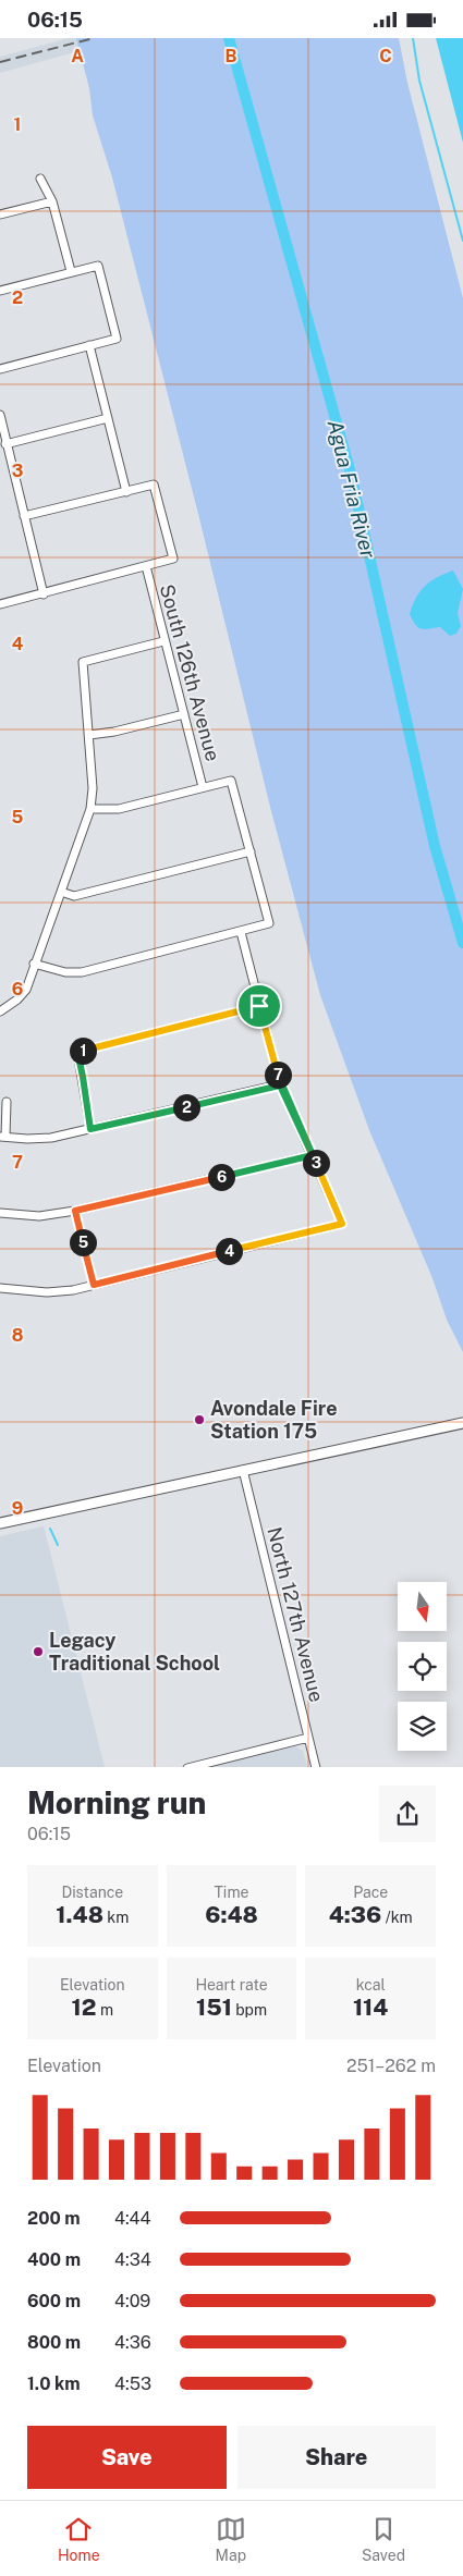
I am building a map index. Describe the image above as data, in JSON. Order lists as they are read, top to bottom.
{
  "streets": {
    "street": ["South 126th Avenue", "North 127th Avenue"]
  },
  "water": ["Agua Fria River"],
  "places": ["Avondale Fire Station 175", "Legacy Traditional School"],
  "north": "bottom",
  "page": {
    "status": "06:15",
    "pins": [
      "1",
      "7",
      "2",
      "3",
      "6",
      "5",
      "4"
    ],
    "heading": ["Morning run", "06:15"],
    "stats": [
      ["Distance", "1.48 km"],
      ["Time", "6:48"],
      ["Pace", "4:36 /km"],
      ["Elevation", "12 m"],
      ["Heart rate", "151 bpm"],
      ["kcal", "114"]
    ],
    "chart": ["Elevation", "251–262 m"],
    "list": [
      {
        "name": "200 m",
        "note": "4:44"
      },
      {
        "name": "400 m",
        "note": "4:34"
      },
      {
        "name": "600 m",
        "note": "4:09"
      },
      {
        "name": "800 m",
        "note": "4:36"
      },
      {
        "name": "1.0 km",
        "note": "4:53"
      }
    ],
    "buttons": ["Save", "Share"],
    "tabs": ["Home", "Map", "Saved"]
  },
  "grid": {
    "columns": ["A", "B", "C"],
    "rows": [
      "1",
      "2",
      "3",
      "4",
      "5",
      "6",
      "7",
      "8",
      "9"
    ]
  }
}
